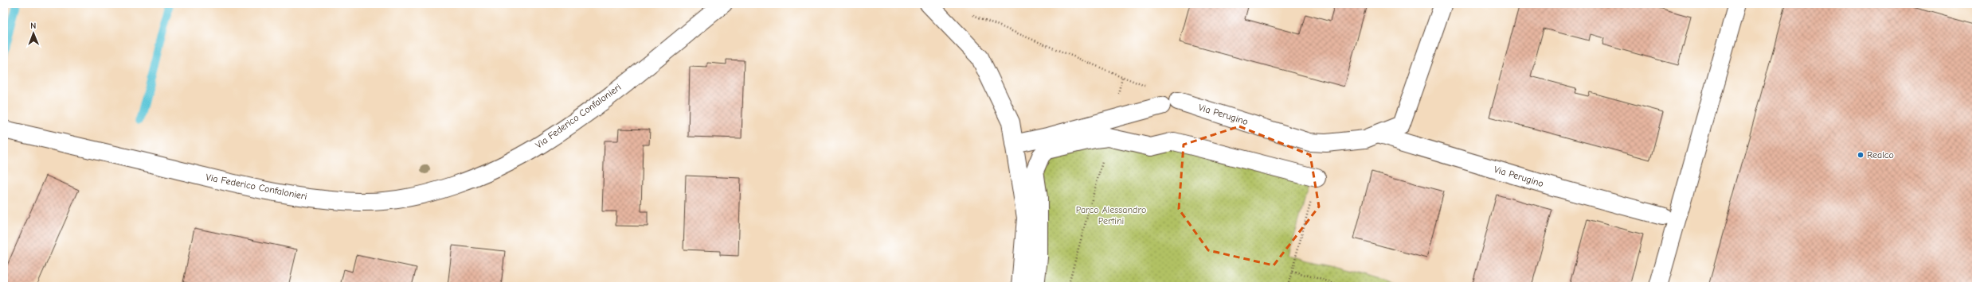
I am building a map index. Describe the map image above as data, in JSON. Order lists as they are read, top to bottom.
{
  "streets": {
    "street": ["Via Perugino", "Via Federico Confalonieri"]
  },
  "parks": ["Parco Alessandro Pertini"],
  "places": ["Realco"],
  "north": "top"
}
